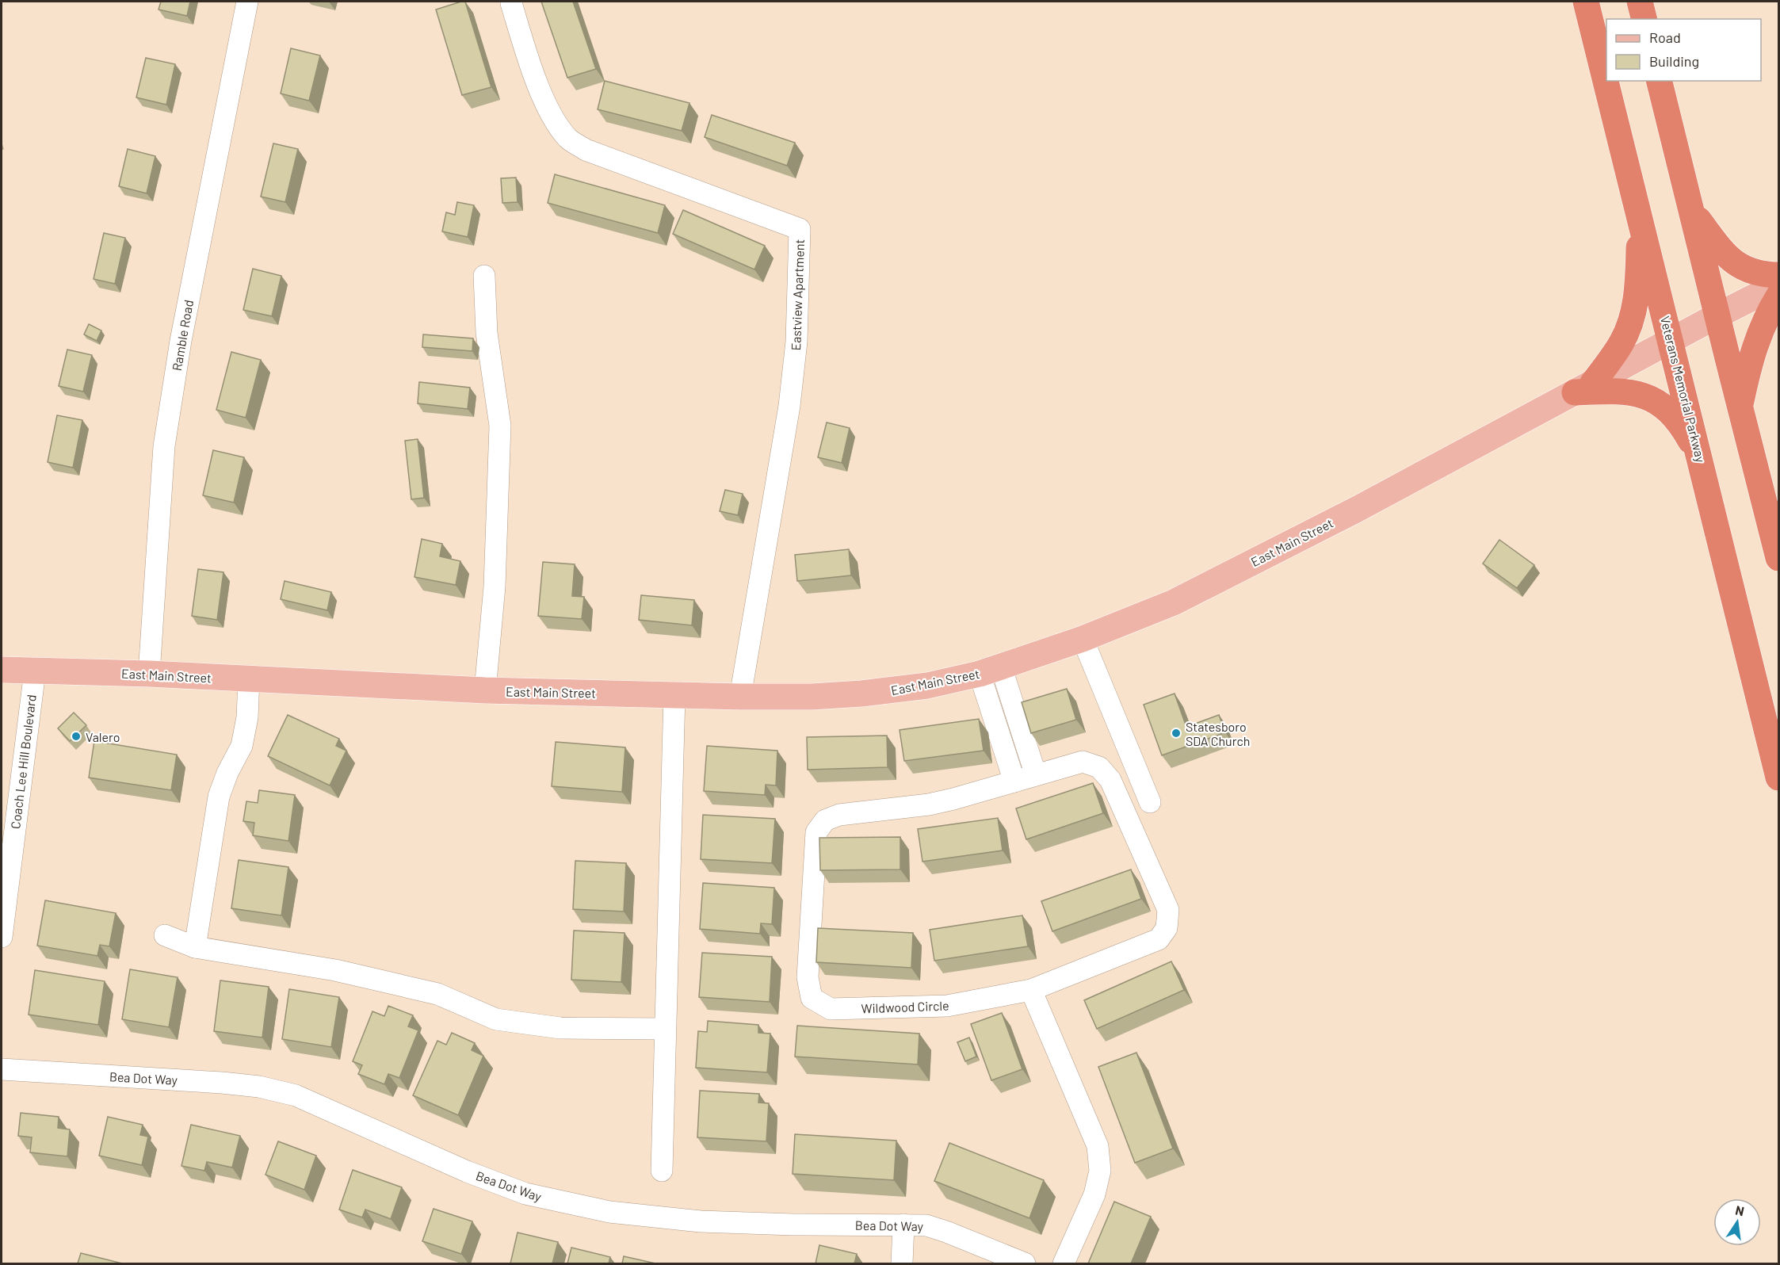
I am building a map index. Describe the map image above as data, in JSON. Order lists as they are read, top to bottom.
{
  "streets": {
    "highway": ["Veterans Memorial Parkway"],
    "main road": ["East Main Street"],
    "street": [
      "Eastview Apartment",
      "Ramble Road",
      "Coach Lee Hill Boulevard",
      "Wildwood Circle",
      "Bea Dot Way"
    ]
  },
  "crossings": [
    ["Eastview Apartment", "East Main Street"],
    ["Ramble Road", "East Main Street"],
    ["Veterans Memorial Parkway", "East Main Street"],
    ["East Main Street", "Coach Lee Hill Boulevard"]
  ],
  "places": ["Statesboro SDA Church", "Valero"],
  "legend": ["Road", "Building"],
  "north": "top"
}
